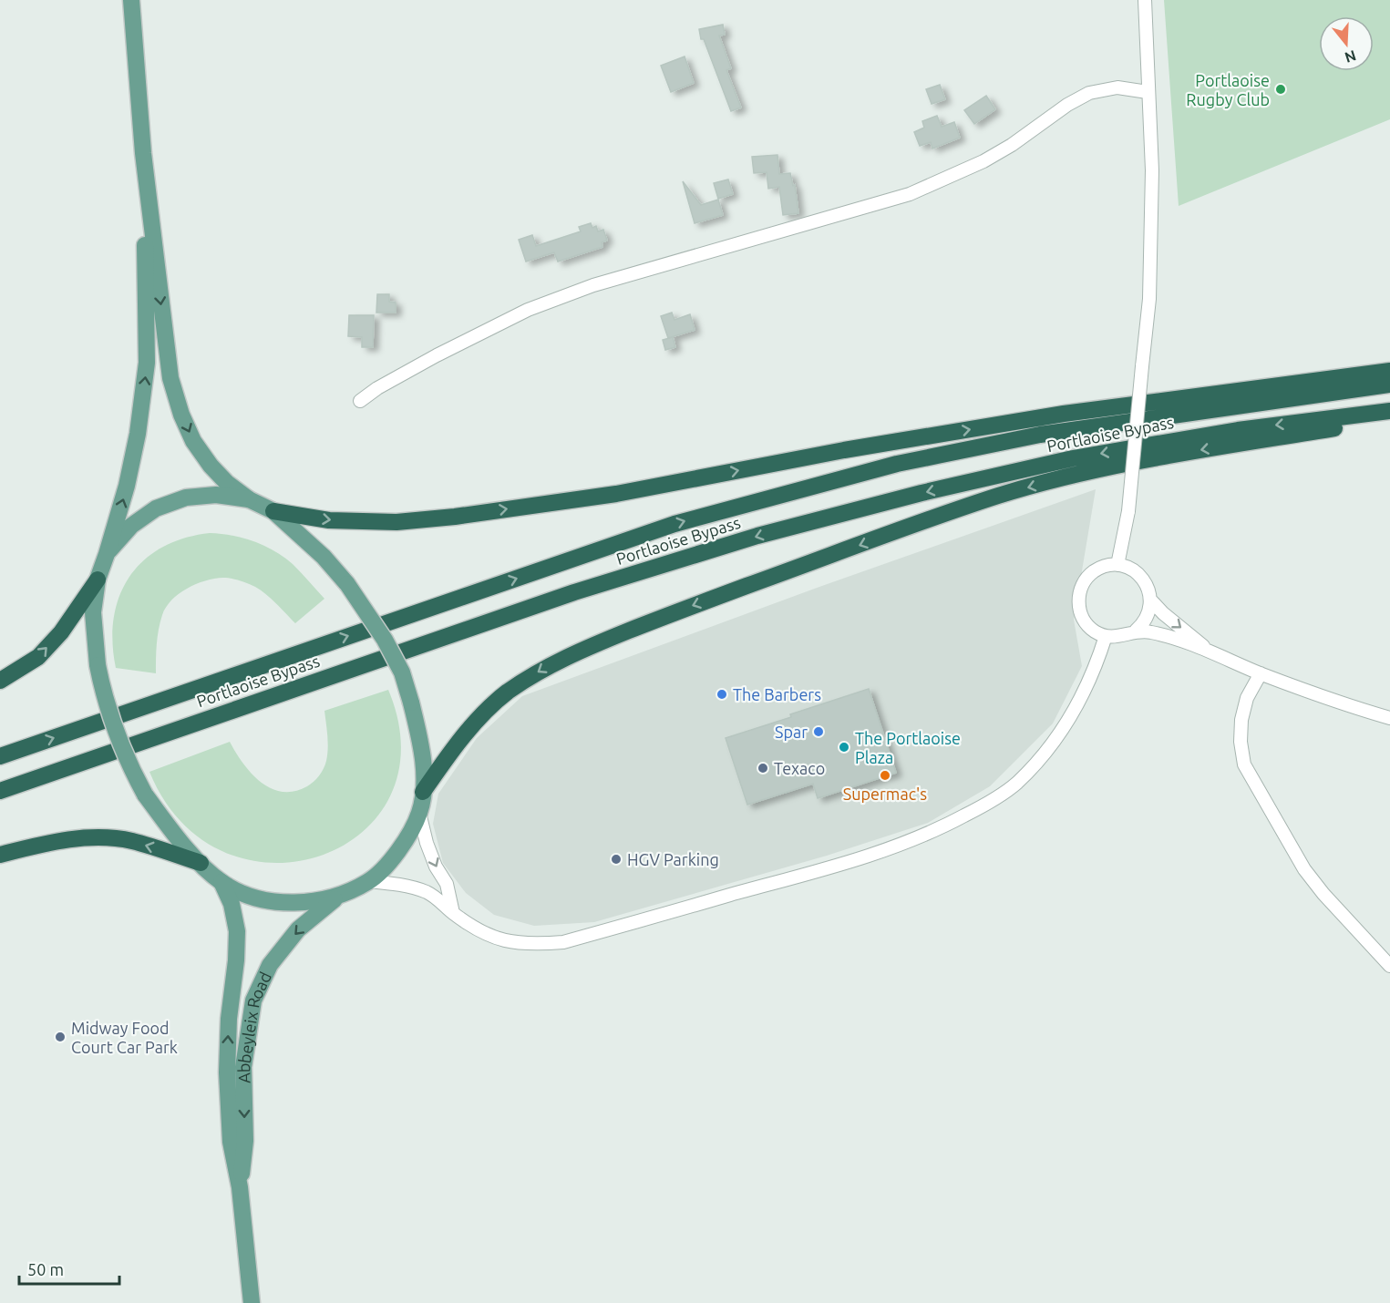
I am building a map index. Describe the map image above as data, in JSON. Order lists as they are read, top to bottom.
{
  "streets": {
    "highway": ["Portlaoise Bypass"],
    "main road": ["Abbeyleix Road"]
  },
  "places": [
    "Portlaoise Rugby Club",
    "The Barbers",
    "Spar",
    "The Portlaoise Plaza",
    "Texaco",
    "Supermac's",
    "HGV Parking",
    "Midway Food Court Car Park"
  ],
  "scale_bar": "50 m",
  "north": "bottom"
}
